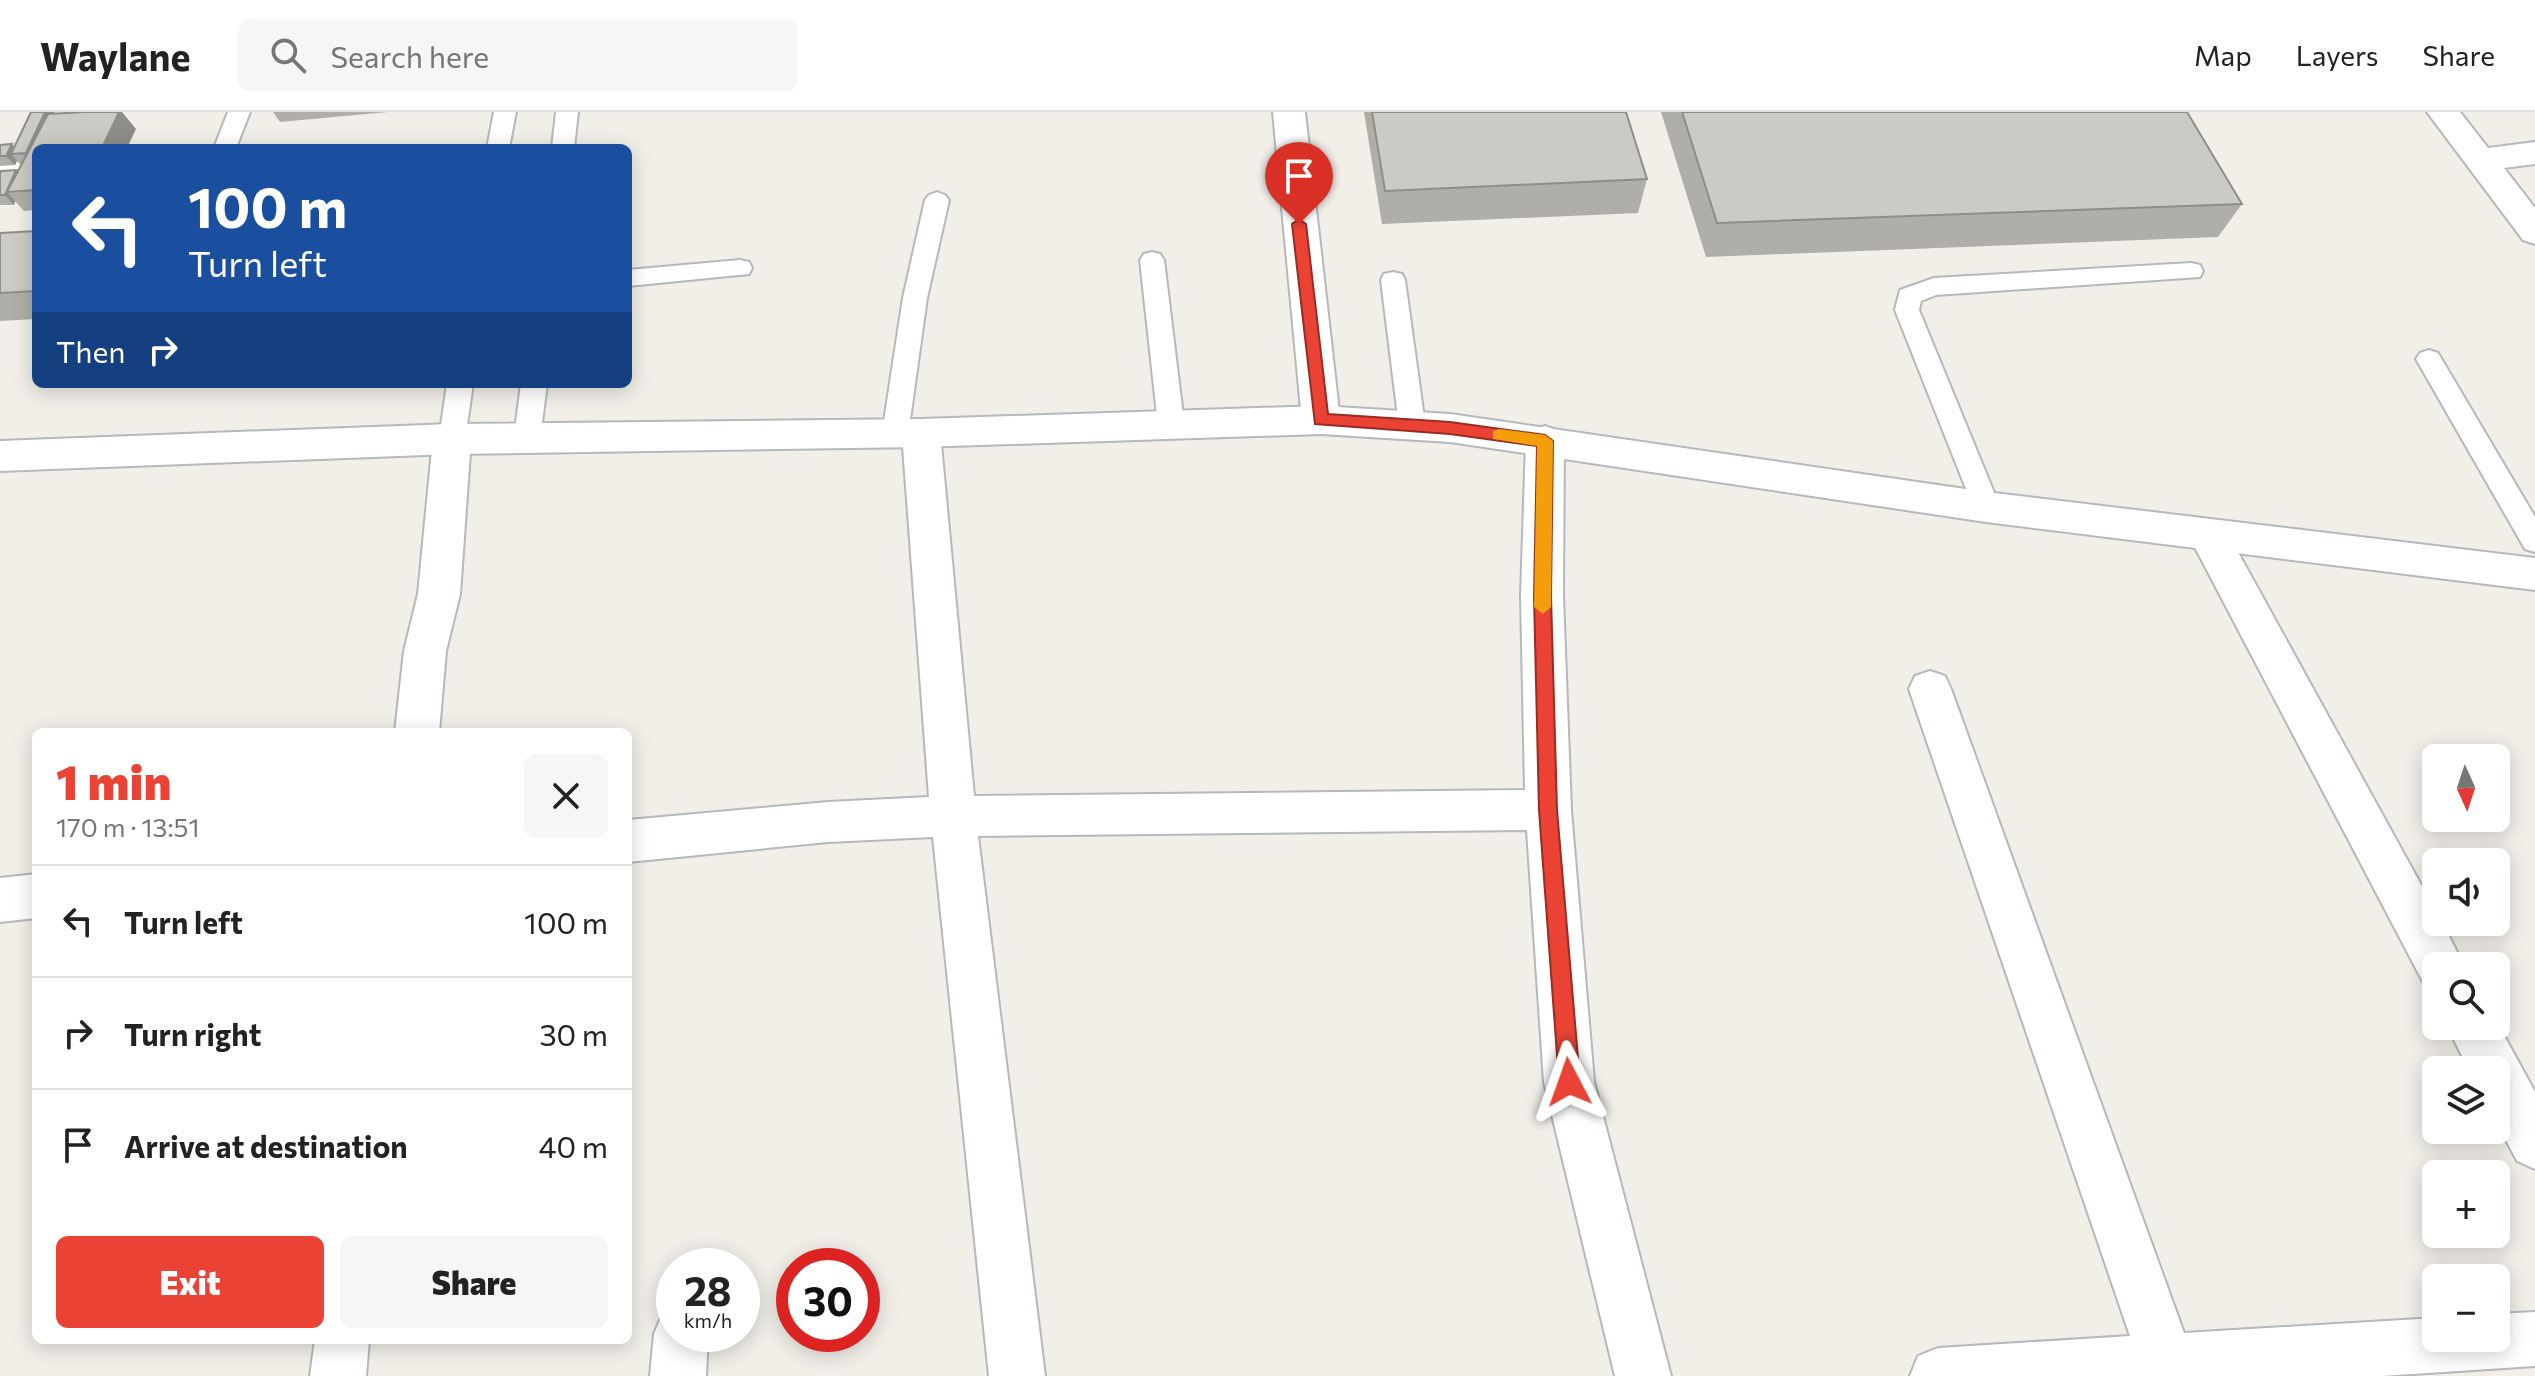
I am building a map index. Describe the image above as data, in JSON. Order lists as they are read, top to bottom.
{
  "north": "bottom",
  "page": {
    "header": "Waylane",
    "search": "Search here",
    "nav": ["Map", "Layers", "Share"],
    "turn": ["100 m", "Turn left"],
    "then": "Then",
    "heading": ["1 min", "170 m · 13:51"],
    "map_buttons": ["+", "−"],
    "list": [
      {
        "name": "Turn left",
        "value": "100 m"
      },
      {
        "name": "Turn right",
        "value": "30 m"
      },
      {
        "name": "Arrive at destination",
        "value": "40 m"
      }
    ],
    "buttons": ["Exit", "Share"],
    "speed": "28 km/h",
    "limit": "30"
  }
}
